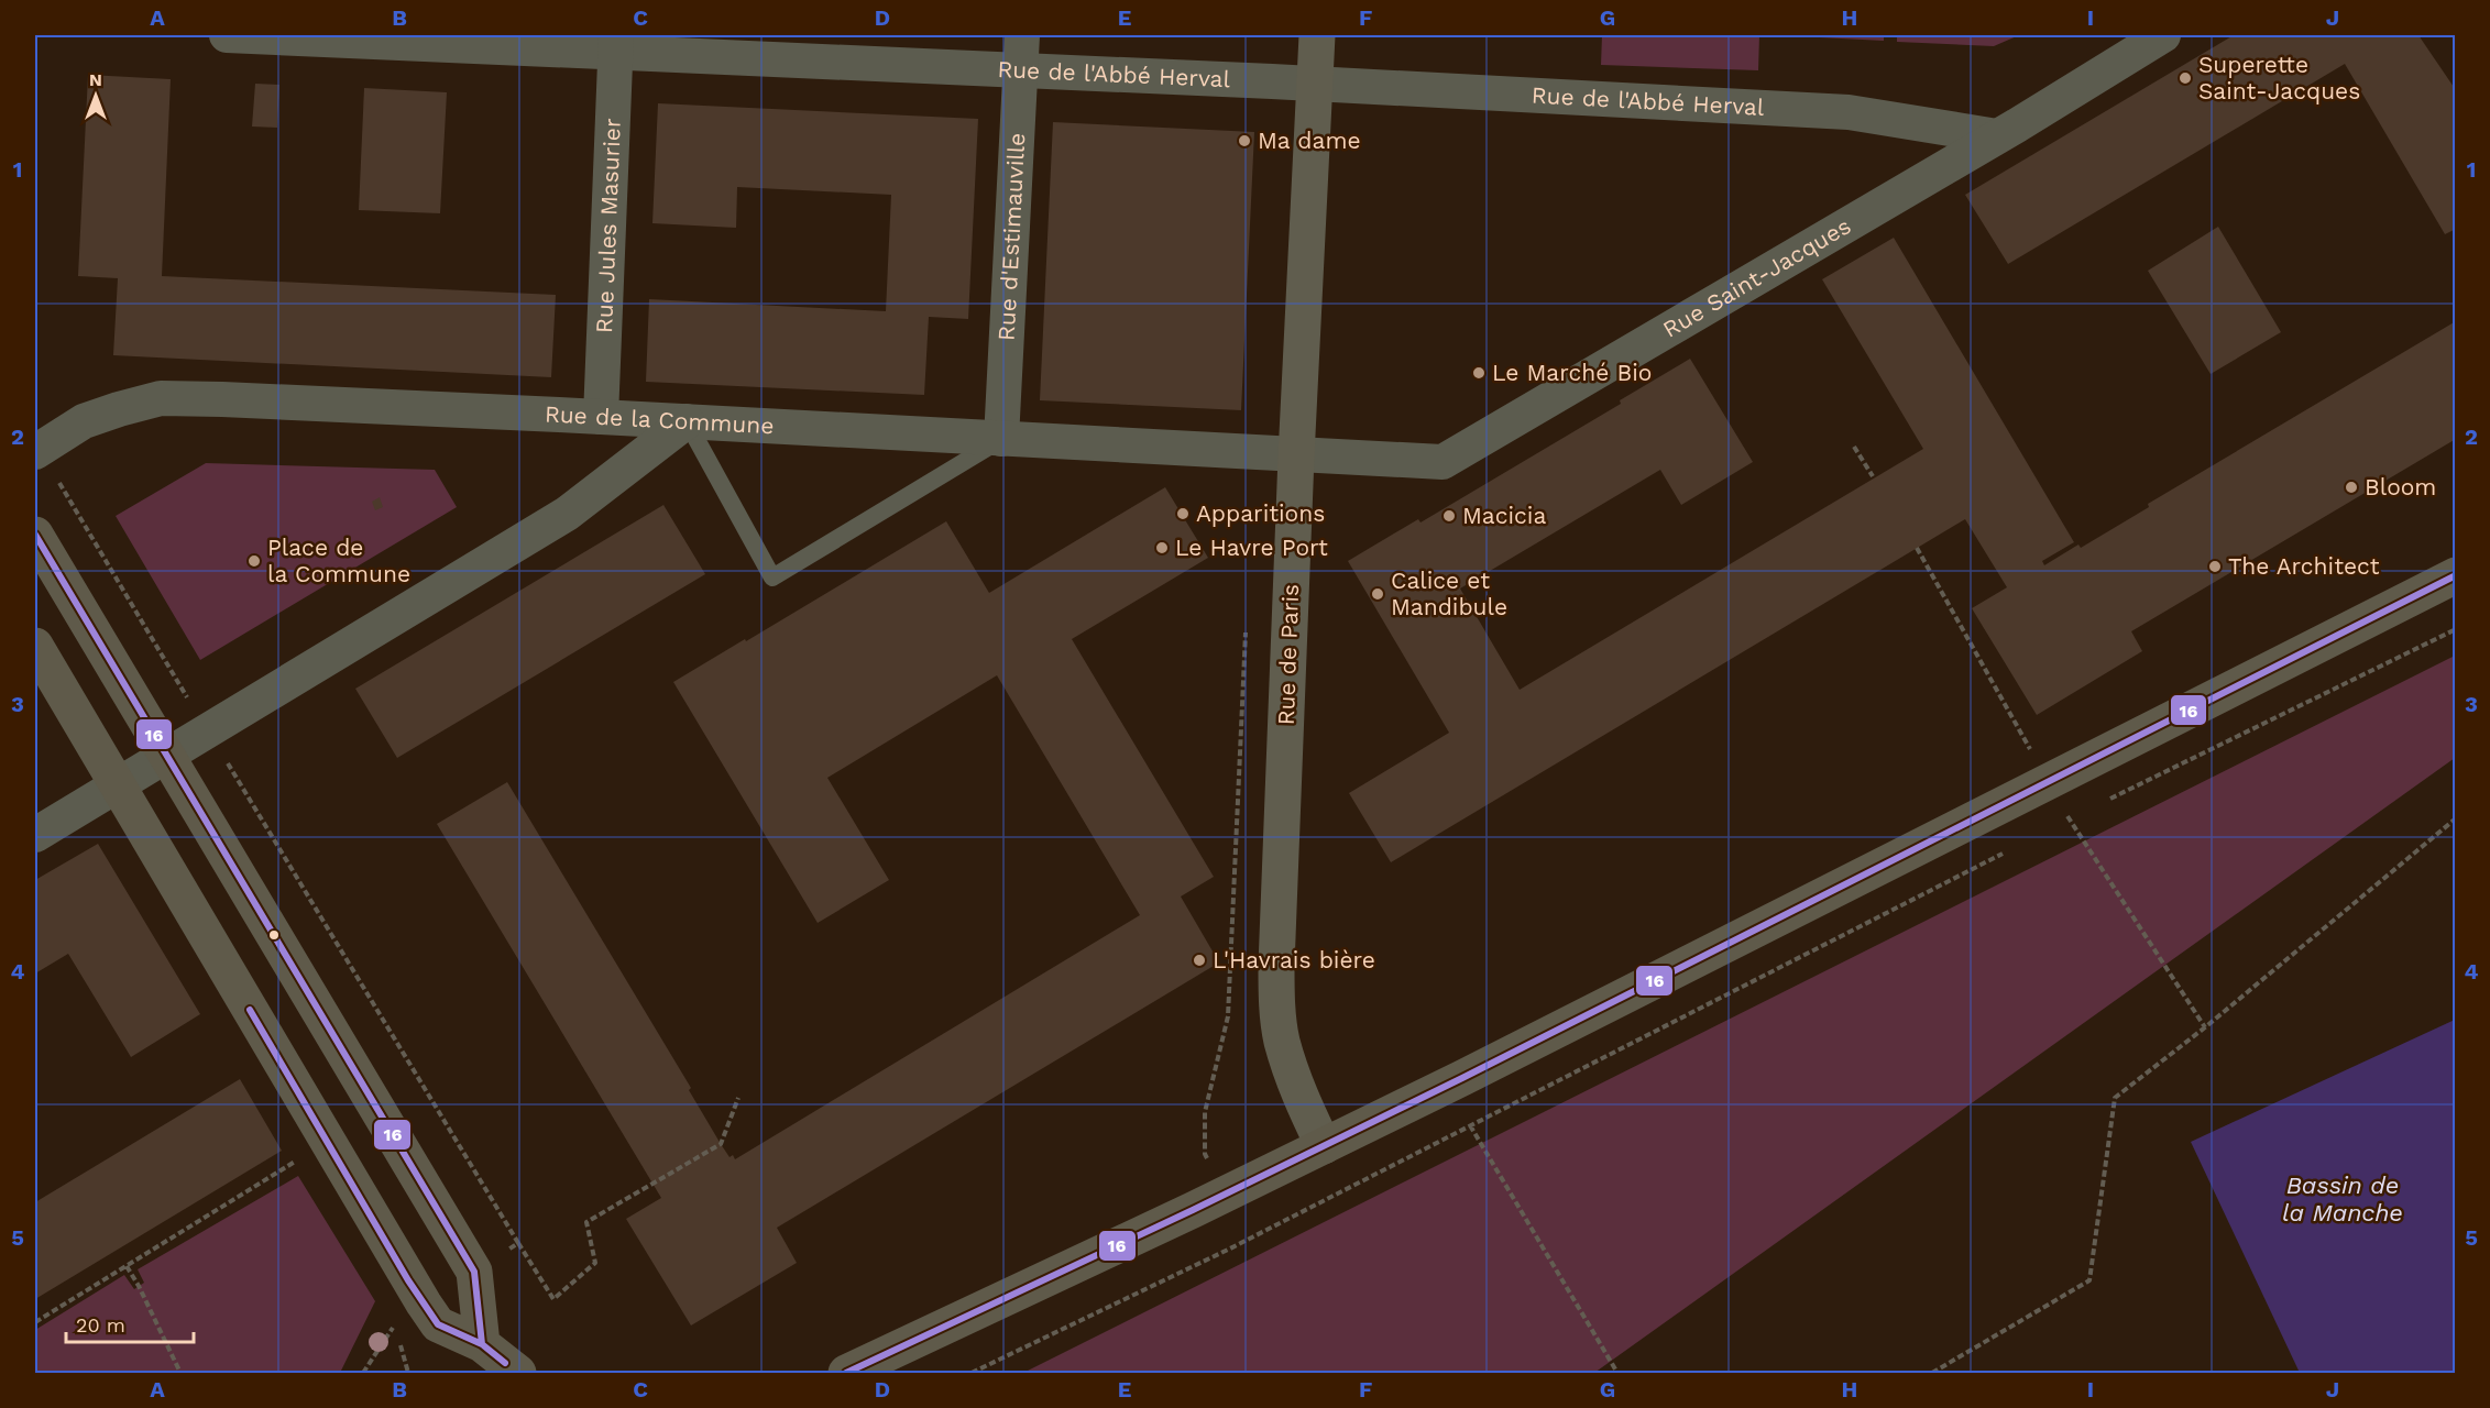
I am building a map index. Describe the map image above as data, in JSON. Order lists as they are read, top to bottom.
{
  "streets": {
    "main road": ["Rue de Paris"],
    "street": [
      "Rue de l'Abbé Herval",
      "Rue Jules Masurier",
      "Rue d'Estimauville",
      "Rue Saint-Jacques",
      "Rue de la Commune"
    ]
  },
  "crossings": [
    ["Rue de l'Abbé Herval", "Rue Jules Masurier"],
    ["Rue de l'Abbé Herval", "Rue d'Estimauville"],
    ["Rue de l'Abbé Herval", "Rue Saint-Jacques"],
    ["Rue de l'Abbé Herval", "Rue de Paris"],
    ["Rue Jules Masurier", "Rue de la Commune"],
    ["Rue d'Estimauville", "Rue de la Commune"],
    ["Rue Saint-Jacques", "Rue de la Commune"],
    ["Rue Saint-Jacques", "Rue de Paris"],
    ["Rue de la Commune", "Rue de Paris"]
  ],
  "water": ["Bassin de la Manche"],
  "places": [
    "Superette Saint-Jacques",
    "Ma dame",
    "Le Marché Bio",
    "Bloom",
    "Apparitions",
    "Macicia",
    "Le Havre Port",
    "Place de la Commune",
    "The Architect",
    "Calice et Mandibule",
    "L'Havrais bière"
  ],
  "lines": ["transit line 16"],
  "scale_bar": "20 m",
  "north": "top",
  "grid": {
    "columns": [
      "A",
      "B",
      "C",
      "D",
      "E",
      "F",
      "G",
      "H",
      "I",
      "J"
    ],
    "rows": [
      "1",
      "2",
      "3",
      "4",
      "5"
    ]
  }
}
